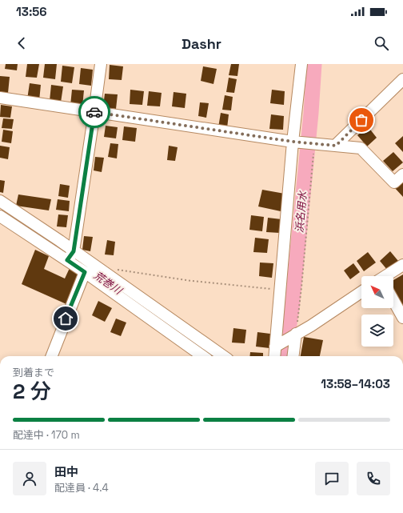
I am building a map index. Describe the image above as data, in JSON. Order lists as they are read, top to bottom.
{
  "water": ["浜名用水", "荒巻川"],
  "north": "top left",
  "page": {
    "status": "13:56",
    "header": "Dashr",
    "heading": ["2 分", "到着まで", "13:58–14:03"],
    "panel": ["田中", "配達員 · 4.4"],
    "bar": "配達中 · 170 m"
  }
}
